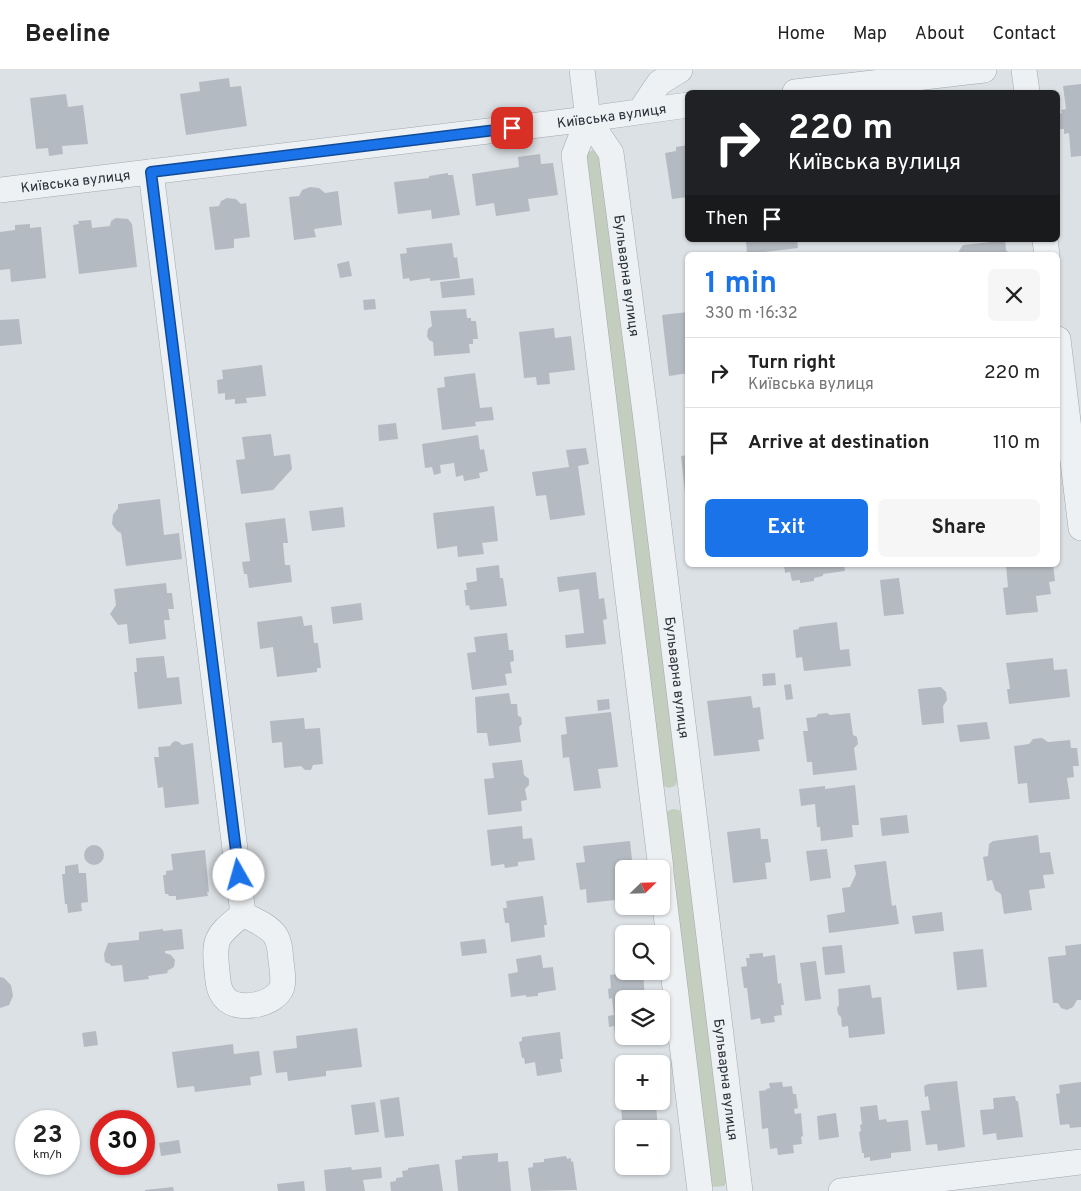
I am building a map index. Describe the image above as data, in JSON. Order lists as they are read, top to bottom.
{
  "streets": {
    "street": ["Київська вулиця", "Бульварна вулиця"]
  },
  "crossings": [
    ["Київська вулиця", "Бульварна вулиця"]
  ],
  "north": "top right",
  "page": {
    "header": "Beeline",
    "nav": [
      "Home",
      "Map",
      "About",
      "Contact"
    ],
    "turn": ["220 m", "Київська вулиця"],
    "then": "Then",
    "heading": ["1 min", "330 m · 16:32"],
    "list": [
      {
        "name": "Turn right",
        "note": "Київська вулиця",
        "value": "220 m"
      },
      {
        "name": "Arrive at destination",
        "value": "110 m"
      }
    ],
    "buttons": ["Exit", "Share"],
    "map_buttons": ["+", "−"],
    "speed": "23 km/h",
    "limit": "30"
  }
}
